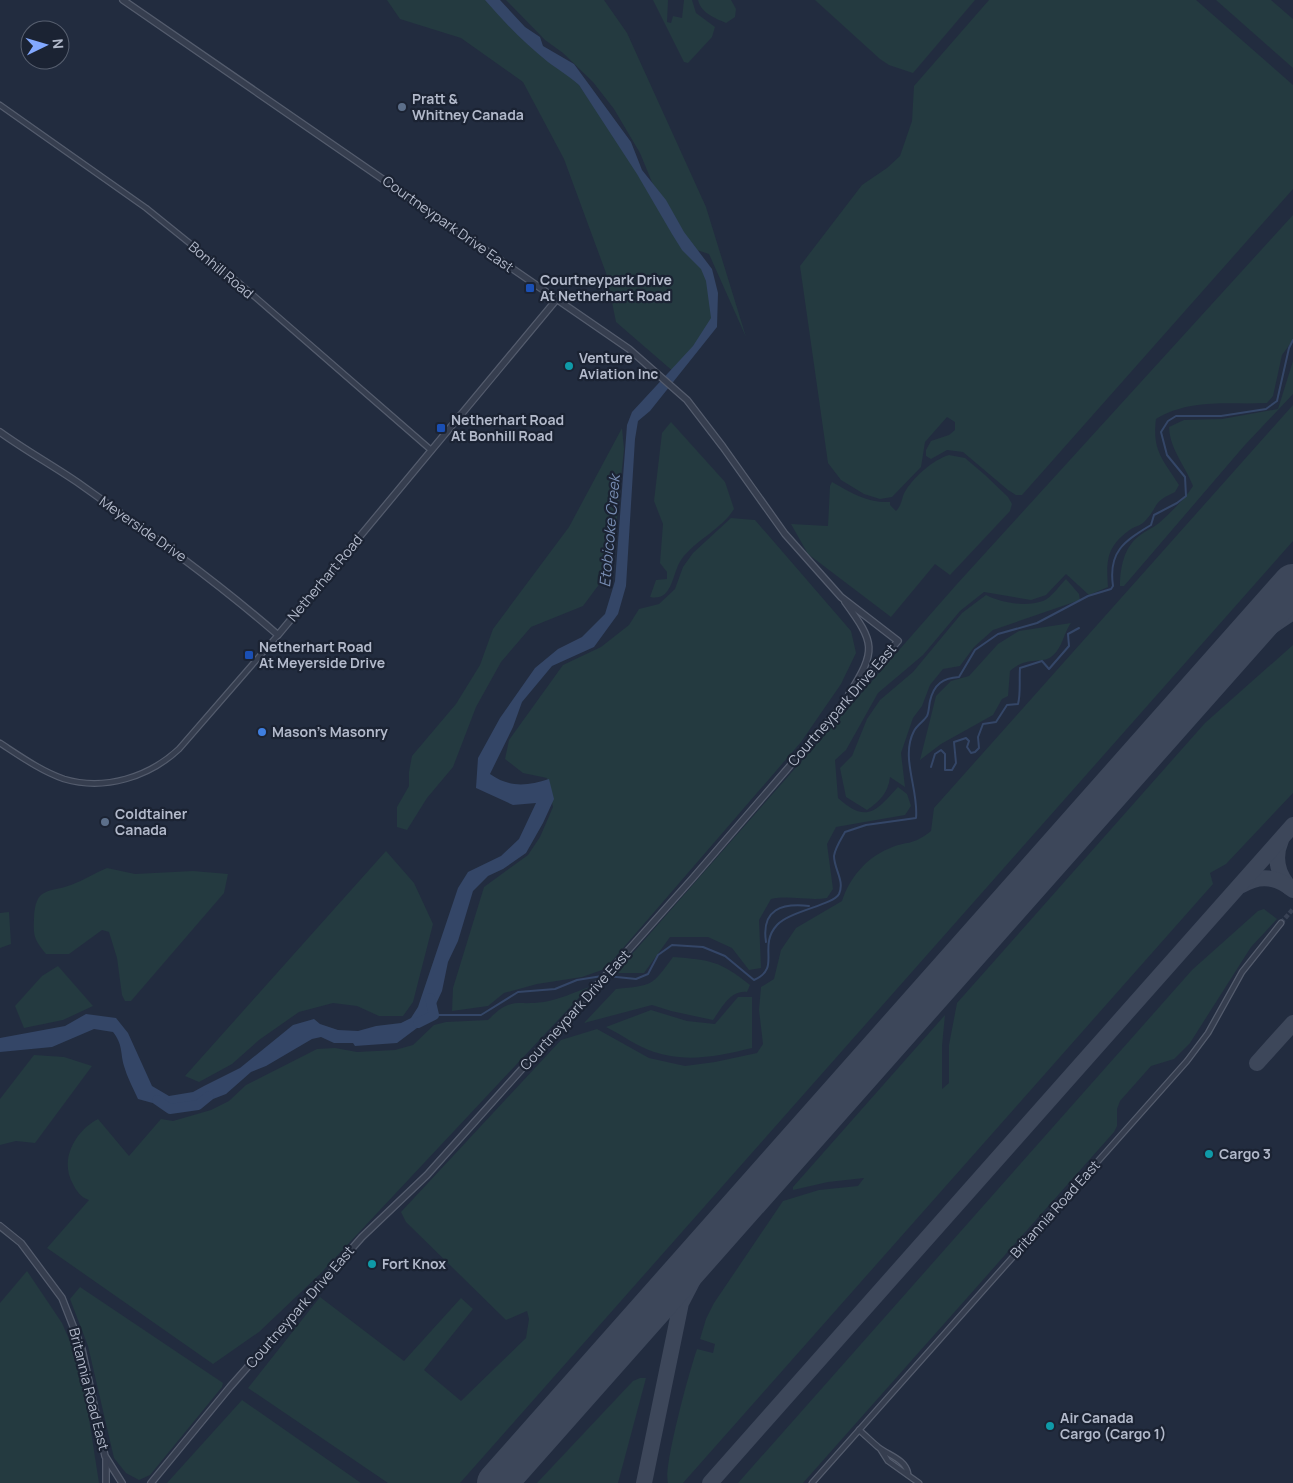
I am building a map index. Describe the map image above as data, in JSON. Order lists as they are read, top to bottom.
{
  "streets": {
    "street": [
      "Courtneypark Drive East",
      "Bonhill Road",
      "Meyerside Drive",
      "Netherhart Road",
      "Britannia Road East"
    ]
  },
  "crossings": [
    ["Courtneypark Drive East", "Netherhart Road"],
    ["Bonhill Road", "Netherhart Road"],
    ["Meyerside Drive", "Netherhart Road"]
  ],
  "water": ["Etobicoke Creek"],
  "places": {
    "other": [
      "Pratt & Whitney Canada",
      "Venture Aviation Inc",
      "Mason's Masonry",
      "Coldtainer Canada",
      "Cargo 3",
      "Fort Knox",
      "Air Canada Cargo (Cargo 1)"
    ],
    "transit": ["Courtneypark Drive At Netherhart Road", "Netherhart Road At Bonhill Road", "Netherhart Road At Meyerside Drive"]
  },
  "north": "right"
}
